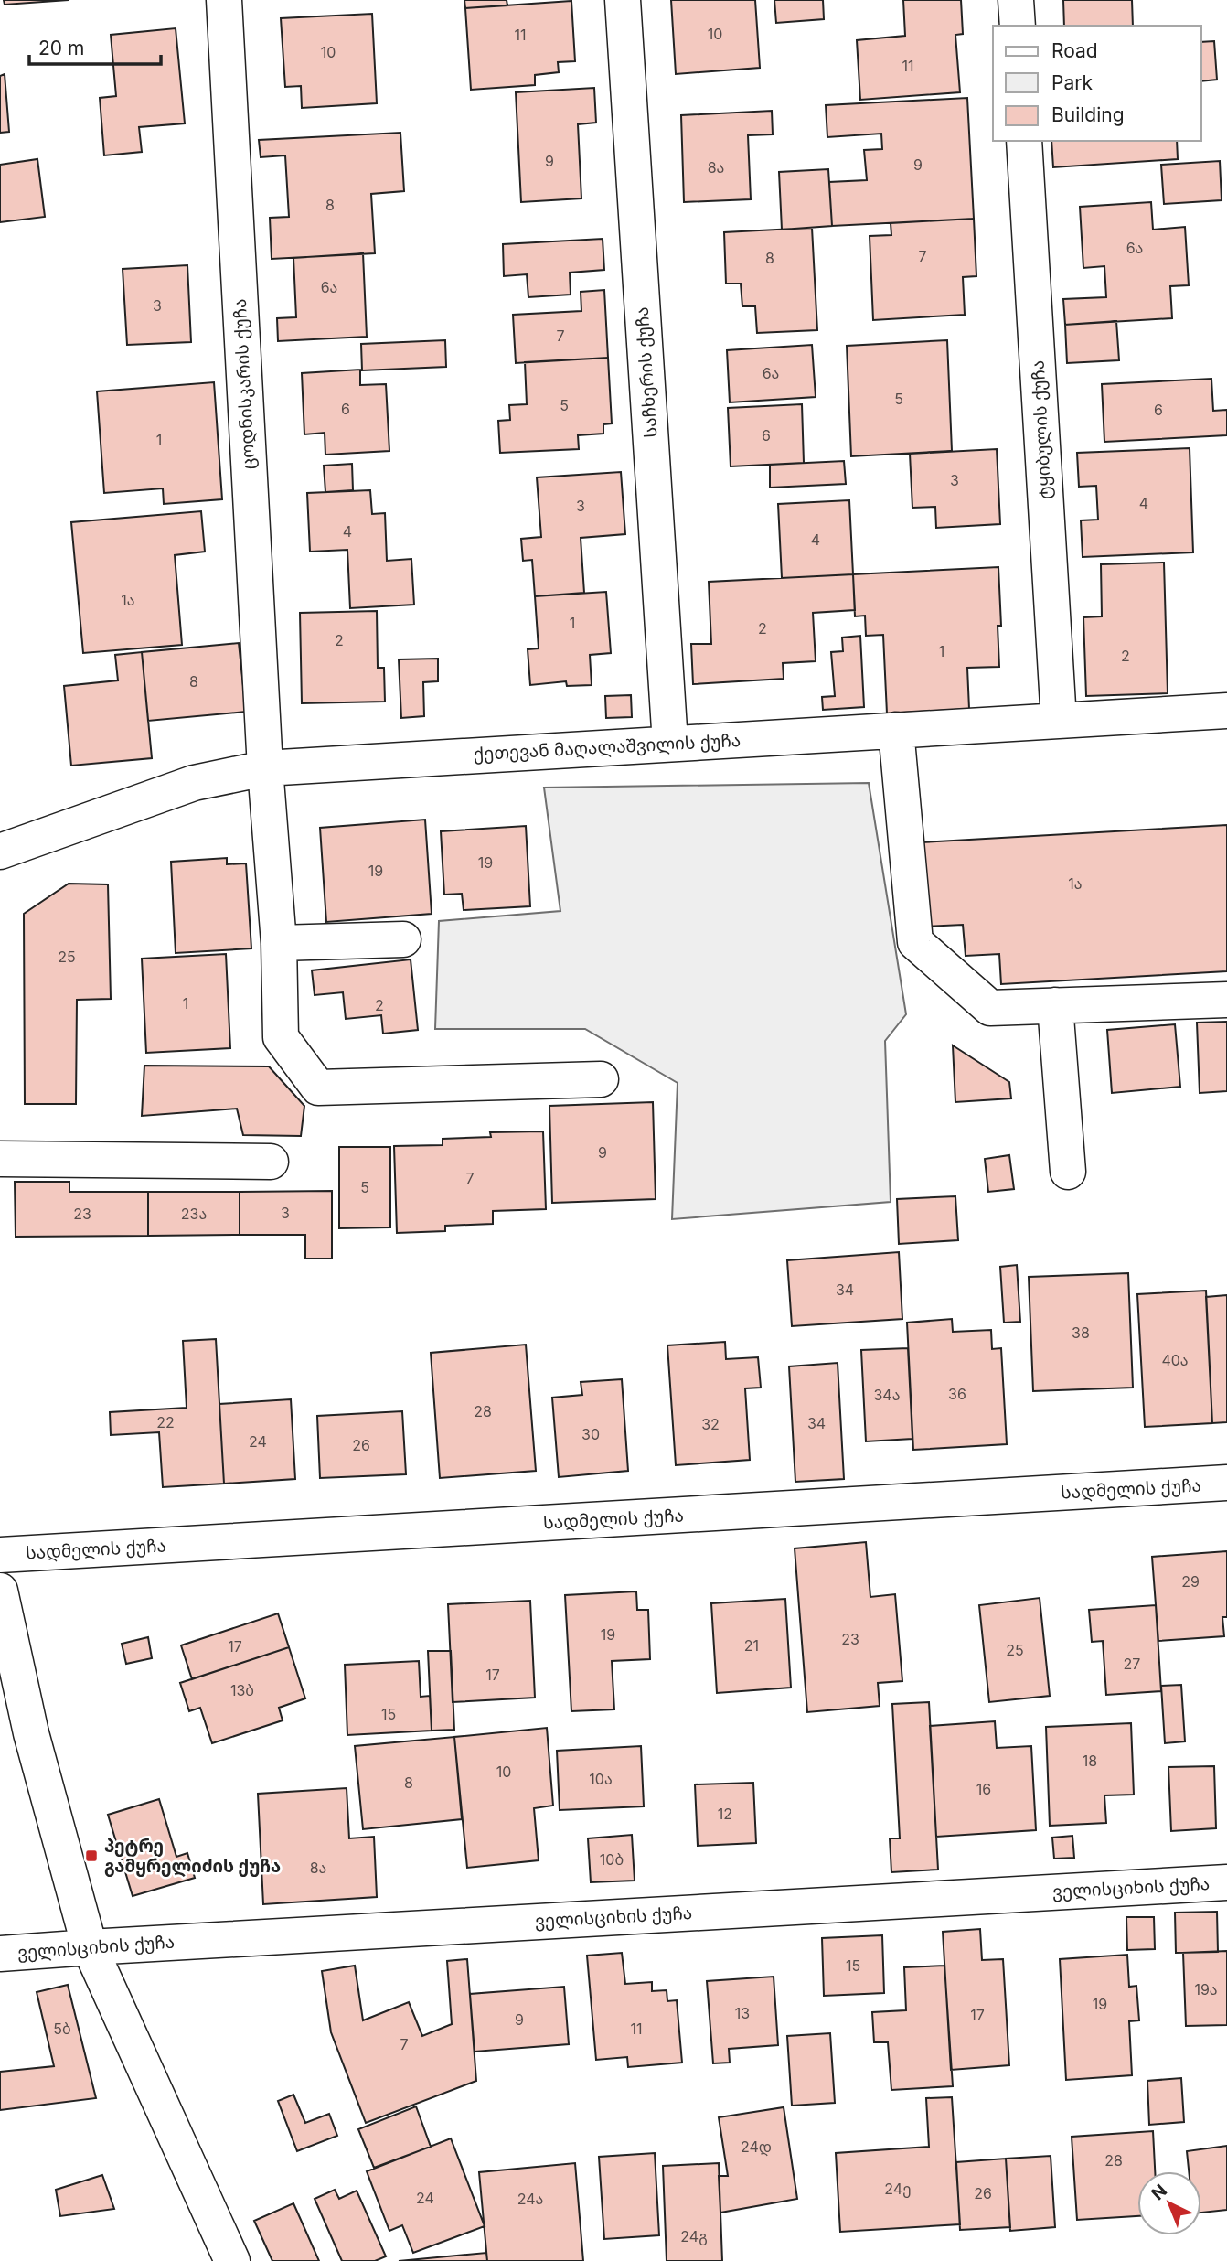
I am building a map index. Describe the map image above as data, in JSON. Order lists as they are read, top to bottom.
{
  "streets": {
    "street": [
      "საჩხერის ქუჩა",
      "ცოდნისკარის ქუჩა",
      "ტყიბულის ქუჩა",
      "ქეთევან მაღალაშვილის ქუჩა",
      "სადმელის ქუჩა",
      "ველისციხის ქუჩა"
    ]
  },
  "crossings": [
    ["საჩხერის ქუჩა", "ქეთევან მაღალაშვილის ქუჩა"],
    ["ცოდნისკარის ქუჩა", "ქეთევან მაღალაშვილის ქუჩა"],
    ["ტყიბულის ქუჩა", "ქეთევან მაღალაშვილის ქუჩა"]
  ],
  "places": {
    "transit": ["პეტრე გამყრელიძის ქუჩა"]
  },
  "house_numbers": [
    "10",
    "11",
    "10",
    "11",
    "9",
    "9",
    "8ა",
    "8",
    "6ა",
    "7",
    "8",
    "6ა",
    "3",
    "7",
    "6ა",
    "5",
    "5",
    "6",
    "6",
    "6",
    "1",
    "3",
    "4",
    "3",
    "4",
    "4",
    "1ა",
    "1",
    "2",
    "2",
    "1",
    "2",
    "8",
    "19",
    "19",
    "1ა",
    "25",
    "1",
    "2",
    "9",
    "7",
    "5",
    "3",
    "23",
    "23ა",
    "34",
    "38",
    "40ა",
    "36",
    "34ა",
    "28",
    "22",
    "34",
    "32",
    "30",
    "24",
    "26",
    "29",
    "19",
    "23",
    "21",
    "17",
    "25",
    "27",
    "17",
    "13ბ",
    "15",
    "18",
    "10",
    "10ა",
    "8",
    "16",
    "12",
    "10ბ",
    "8ა",
    "15",
    "19ა",
    "19",
    "13",
    "17",
    "9",
    "5ბ",
    "11",
    "7",
    "24დ",
    "28",
    "24ე",
    "26",
    "24",
    "24ა",
    "24გ"
  ],
  "legend": ["Road", "Park", "Building"],
  "scale_bar": "20 m",
  "north": "top left"
}
